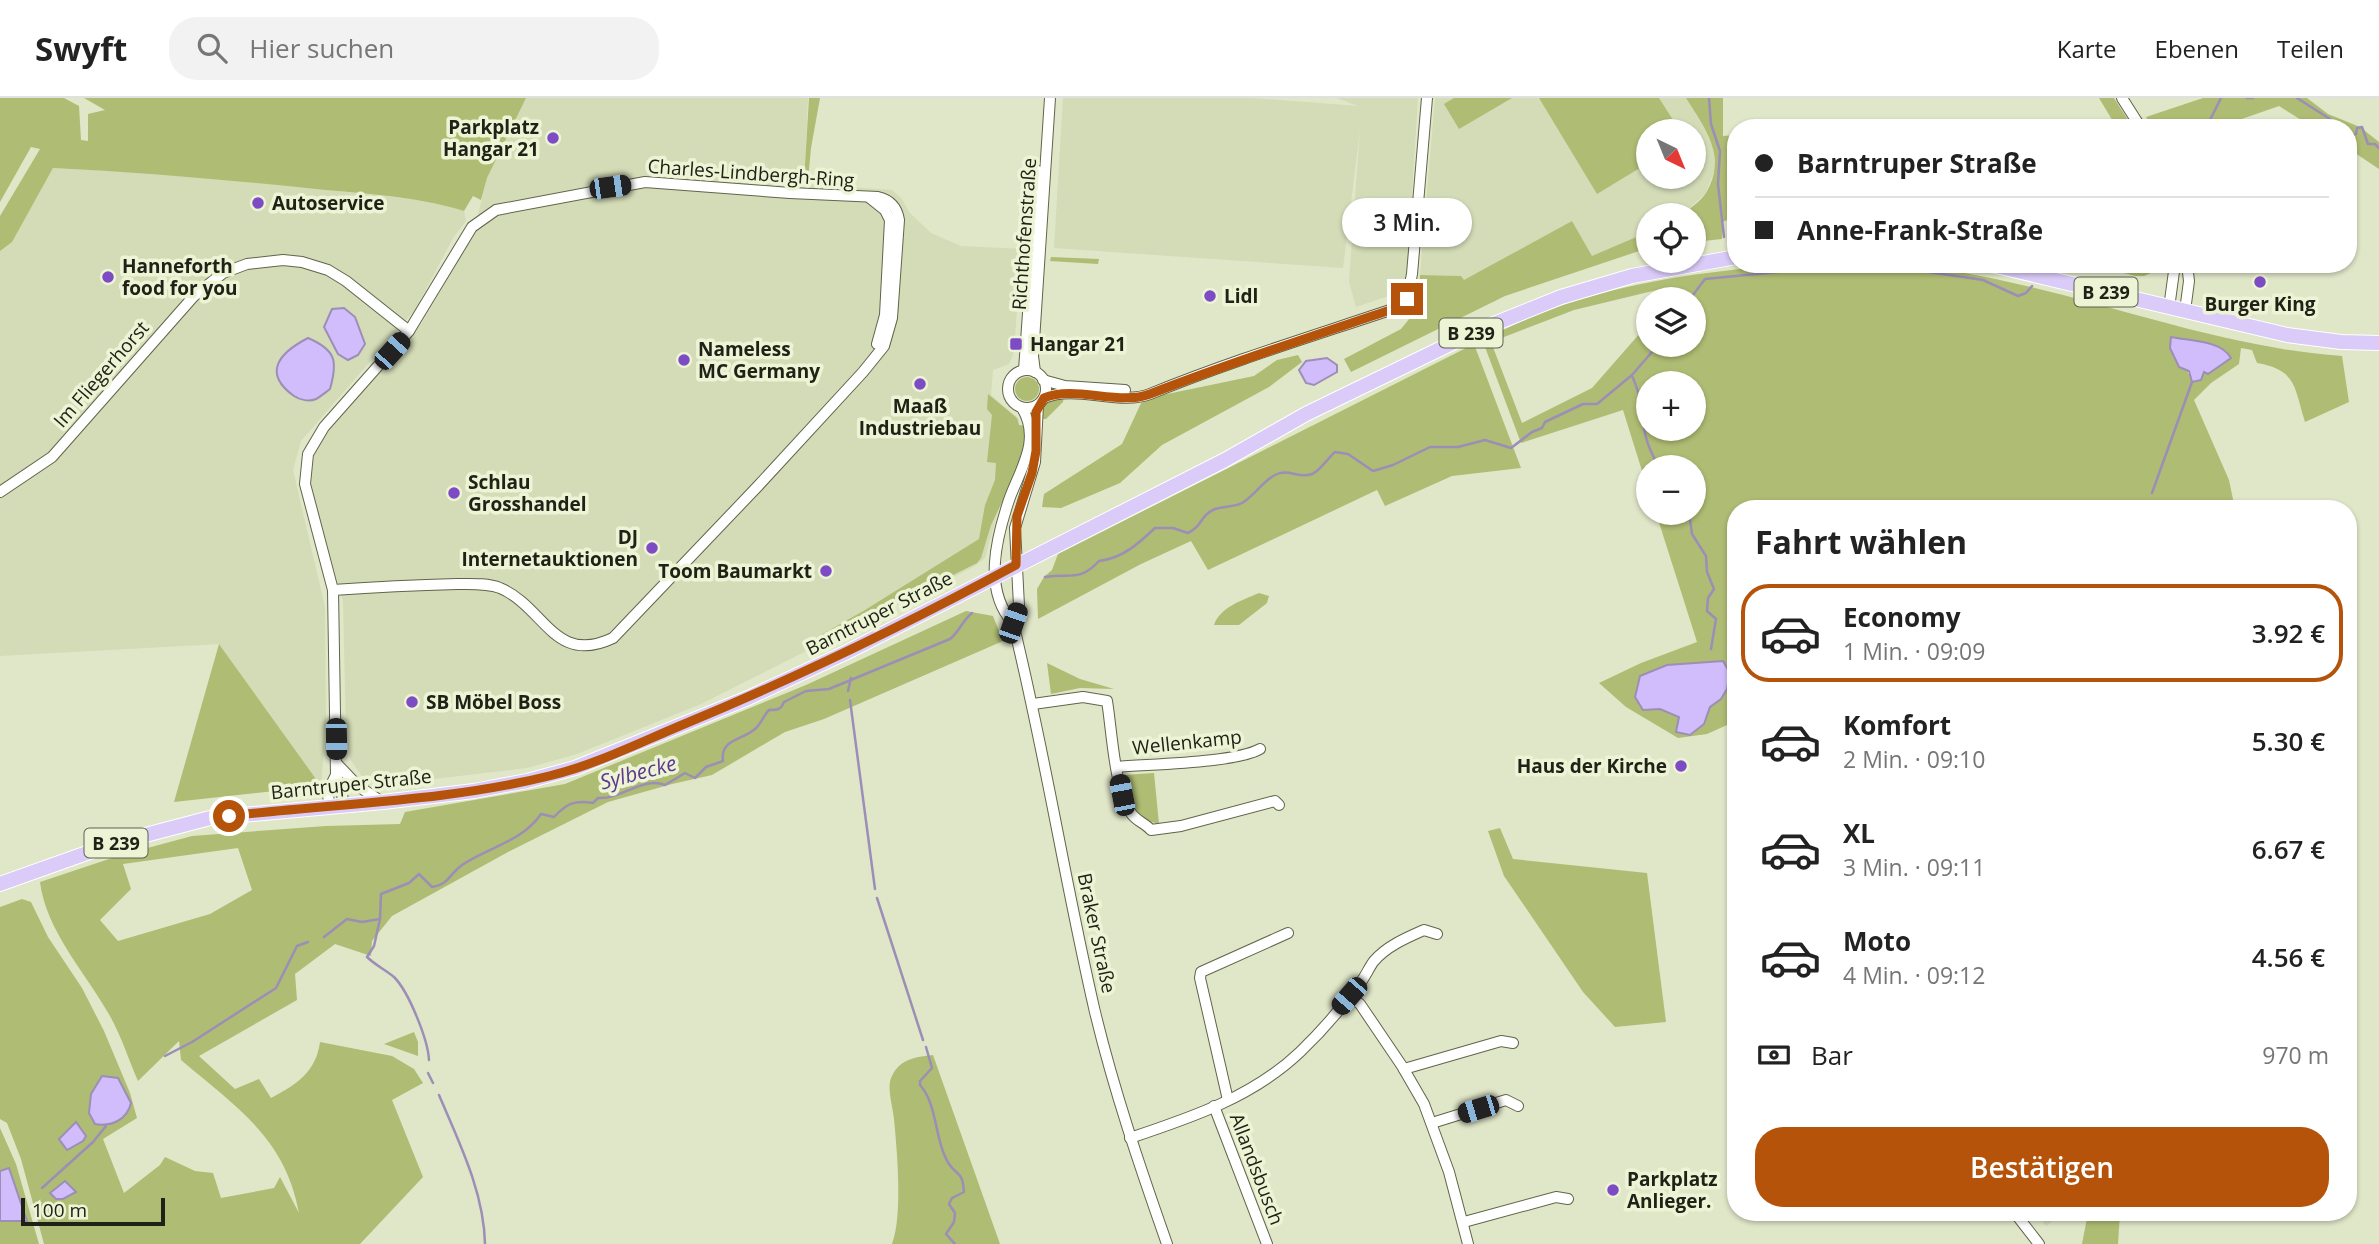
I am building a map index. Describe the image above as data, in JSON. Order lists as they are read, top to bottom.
{
  "streets": {
    "main road": ["B 239", "Barntruper Straße"],
    "street": [
      "Charles-Lindbergh-Ring",
      "Richthofenstraße",
      "Im Fliegerhorst",
      "Wellenkamp",
      "Braker Straße",
      "Allandsbusch"
    ]
  },
  "crossings": [
    ["Charles-Lindbergh-Ring", "Im Fliegerhorst"],
    ["Charles-Lindbergh-Ring", "Barntruper Straße"],
    ["Barntruper Straße", "Braker Straße"],
    ["Wellenkamp", "Braker Straße"]
  ],
  "water": ["Sylbecke"],
  "places": {
    "other": [
      "Parkplatz Hangar 21",
      "Autoservice",
      "Hanneforth food for you",
      "Burger King",
      "Lidl",
      "Nameless MC Germany",
      "Maaß Industriebau",
      "Schlau Grosshandel",
      "DJ Internetauktionen",
      "Toom Baumarkt",
      "SB Möbel Boss",
      "Haus der Kirche",
      "Parkplatz Anlieger."
    ],
    "transit": ["Hangar 21"]
  },
  "scale_bar": "100 m",
  "north": "bottom right",
  "page": {
    "header": "Swyft",
    "search": "Hier suchen",
    "nav": ["Karte", "Ebenen", "Teilen"],
    "map_buttons": ["+", "−"],
    "banner": ["Barntruper Straße", "Anne-Frank-Straße"],
    "bubble": "3 Min.",
    "heading": "Fahrt wählen",
    "list": [
      {
        "name": "Economy",
        "note": "1 Min. · 09:09",
        "value": "3.92 €"
      },
      {
        "name": "Komfort",
        "note": "2 Min. · 09:10",
        "value": "5.30 €"
      },
      {
        "name": "XL",
        "note": "3 Min. · 09:11",
        "value": "6.67 €"
      },
      {
        "name": "Moto",
        "note": "4 Min. · 09:12",
        "value": "4.56 €"
      }
    ],
    "pay": ["Bar", "970 m"],
    "buttons": "Bestätigen",
    "scale": "100 m"
  }
}
